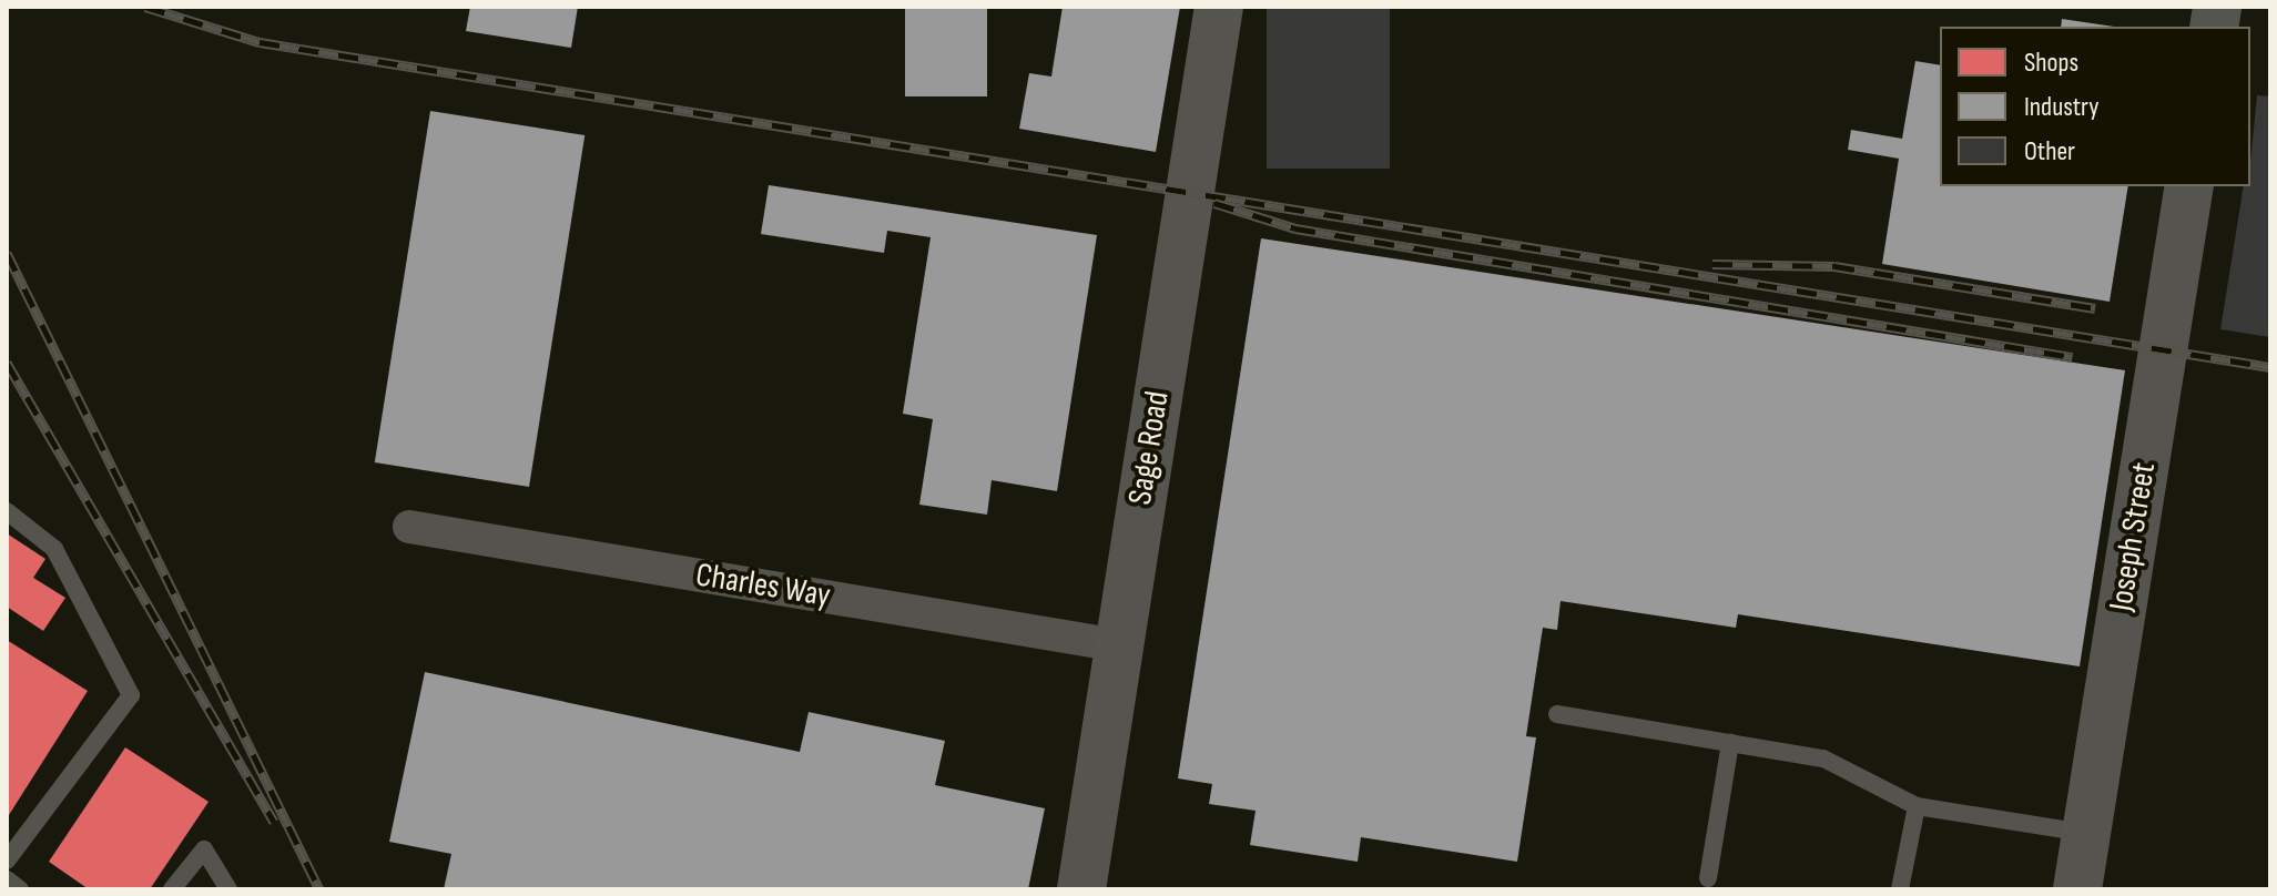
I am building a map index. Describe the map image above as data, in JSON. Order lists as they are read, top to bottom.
{
  "streets": {
    "main road": ["Sage Road", "Joseph Street"],
    "street": ["Charles Way"]
  },
  "crossings": [
    ["Sage Road", "Charles Way"]
  ],
  "legend": ["Shops", "Industry", "Other"]
}
